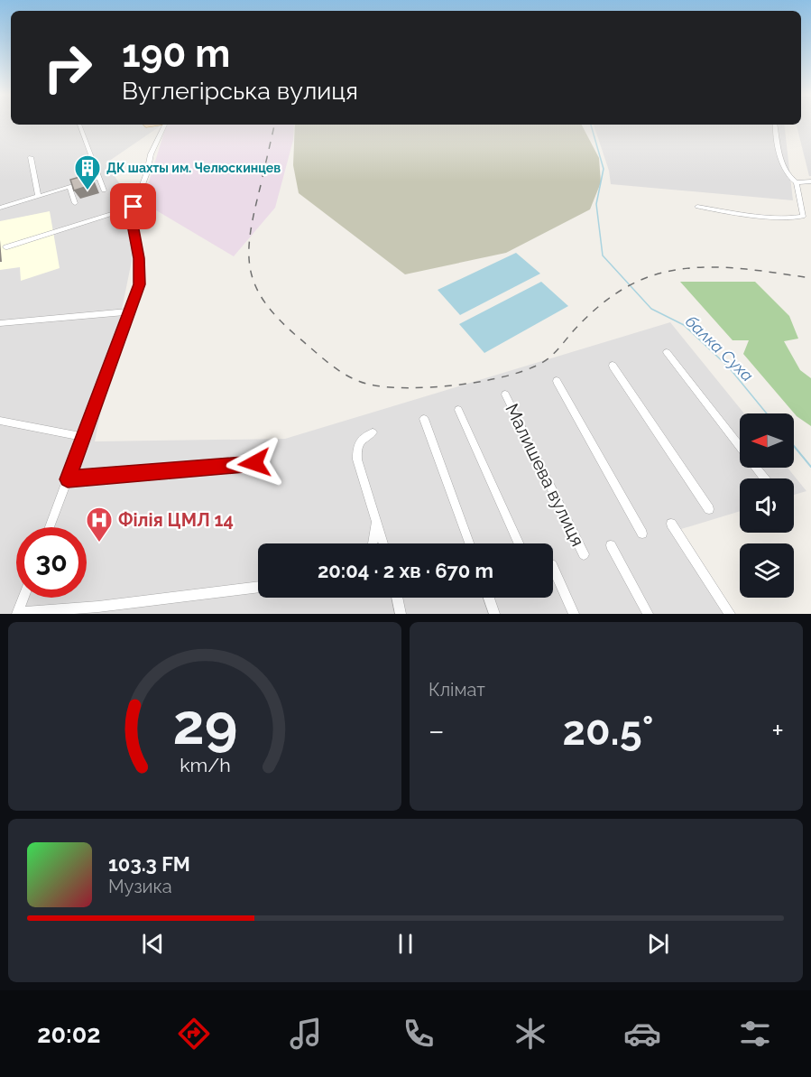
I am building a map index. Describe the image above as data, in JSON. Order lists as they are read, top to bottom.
{
  "streets": {
    "street": ["Малишева вулиця"]
  },
  "water": ["балка Суха"],
  "places": {
    "building": ["ДК шахты им. Челюскинцев"],
    "hospital": ["Філія ЦМЛ 14"]
  },
  "north": "left",
  "page": {
    "turn": ["190 m", "Вуглегірська вулиця"],
    "limit": "30",
    "trip": "20:04 · 2 хв · 670 m",
    "tile": "Клімат",
    "heat": ["−", "20.5°", "+"],
    "song": ["103.3 FM", "Музика"],
    "tabs": "20:02",
    "gauge": ["29", "km/h"]
  }
}
